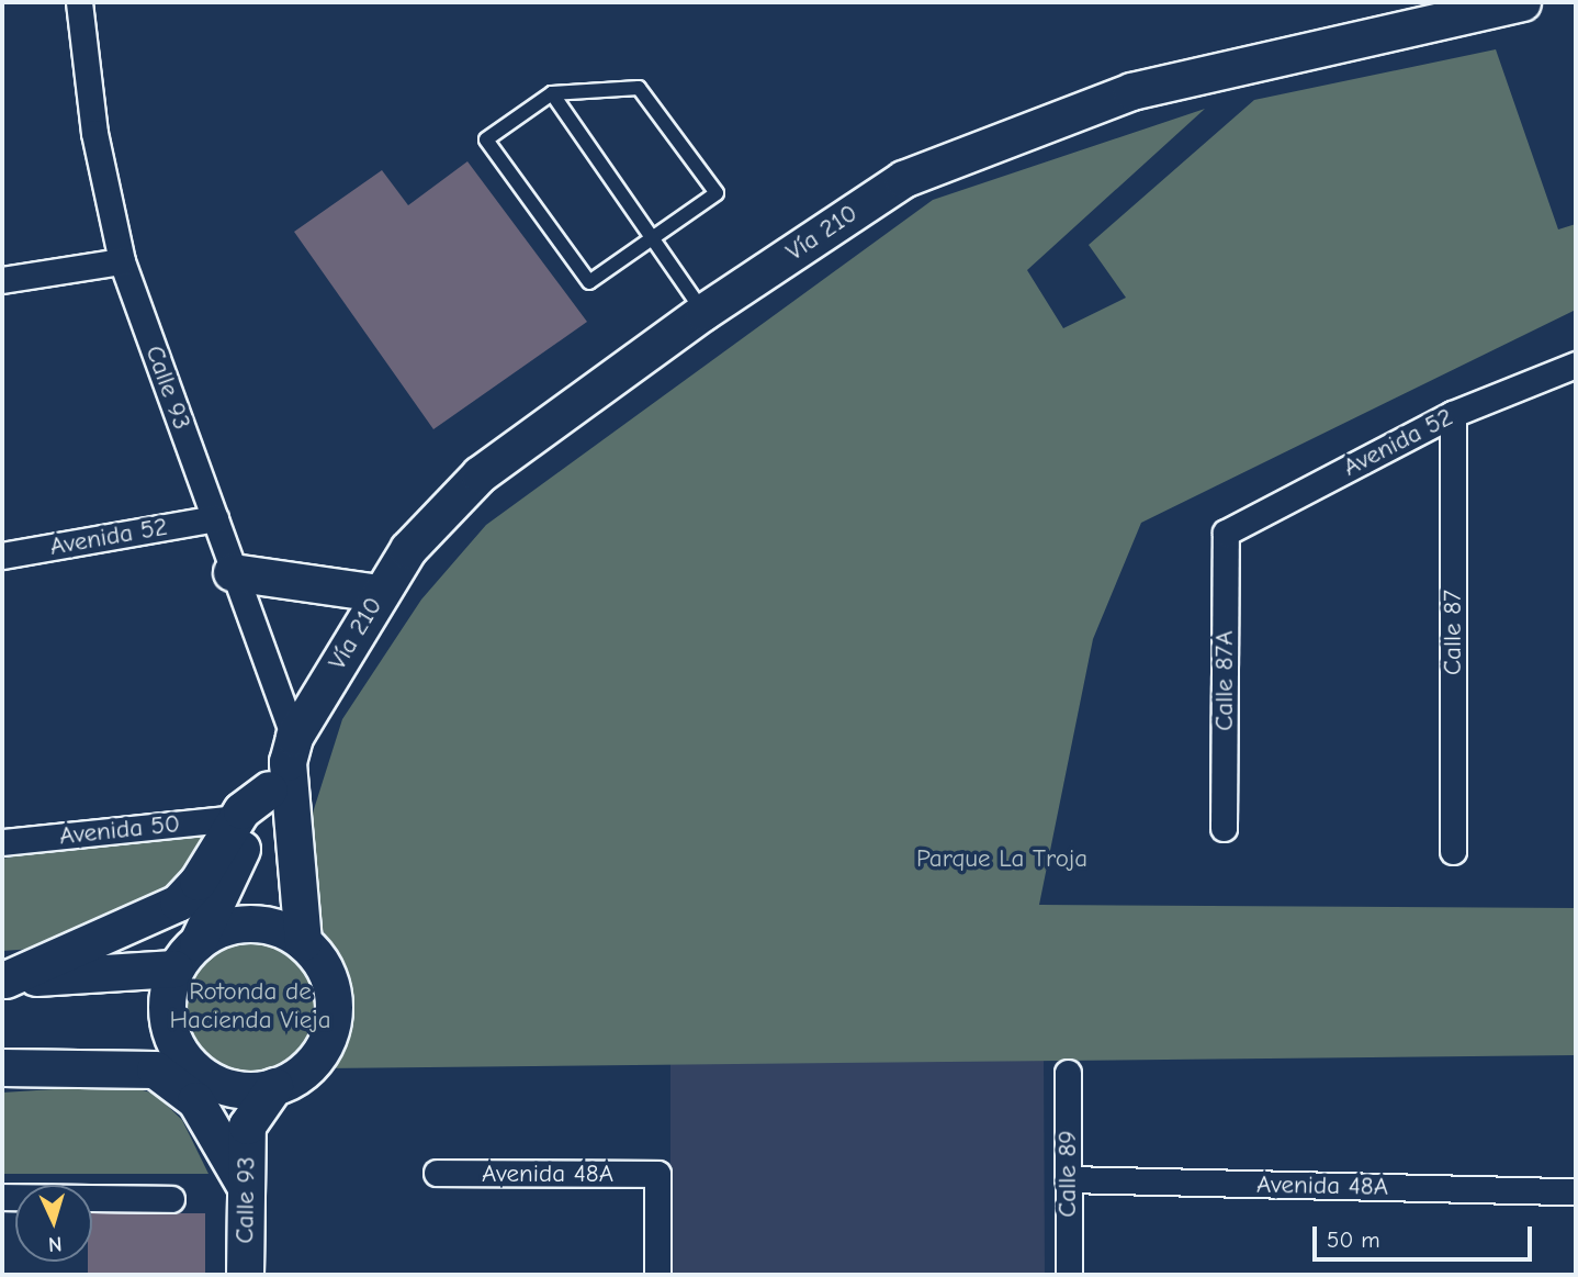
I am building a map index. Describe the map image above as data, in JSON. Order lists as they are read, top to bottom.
{
  "streets": {
    "main road": ["Vía 210", "Calle 93"],
    "street": [
      "Avenida 52",
      "Calle 87",
      "Calle 87A",
      "Avenida 50",
      "Avenida 48A",
      "Calle 89"
    ]
  },
  "crossings": [
    ["Vía 210", "Calle 93"],
    ["Calle 93", "Avenida 52"],
    ["Avenida 52", "Calle 87"],
    ["Avenida 52", "Calle 87A"],
    ["Avenida 48A", "Calle 89"]
  ],
  "parks": ["Parque La Troja", "Rotonda de Hacienda Vieja"],
  "scale_bar": "50 m",
  "north": "bottom"
}
